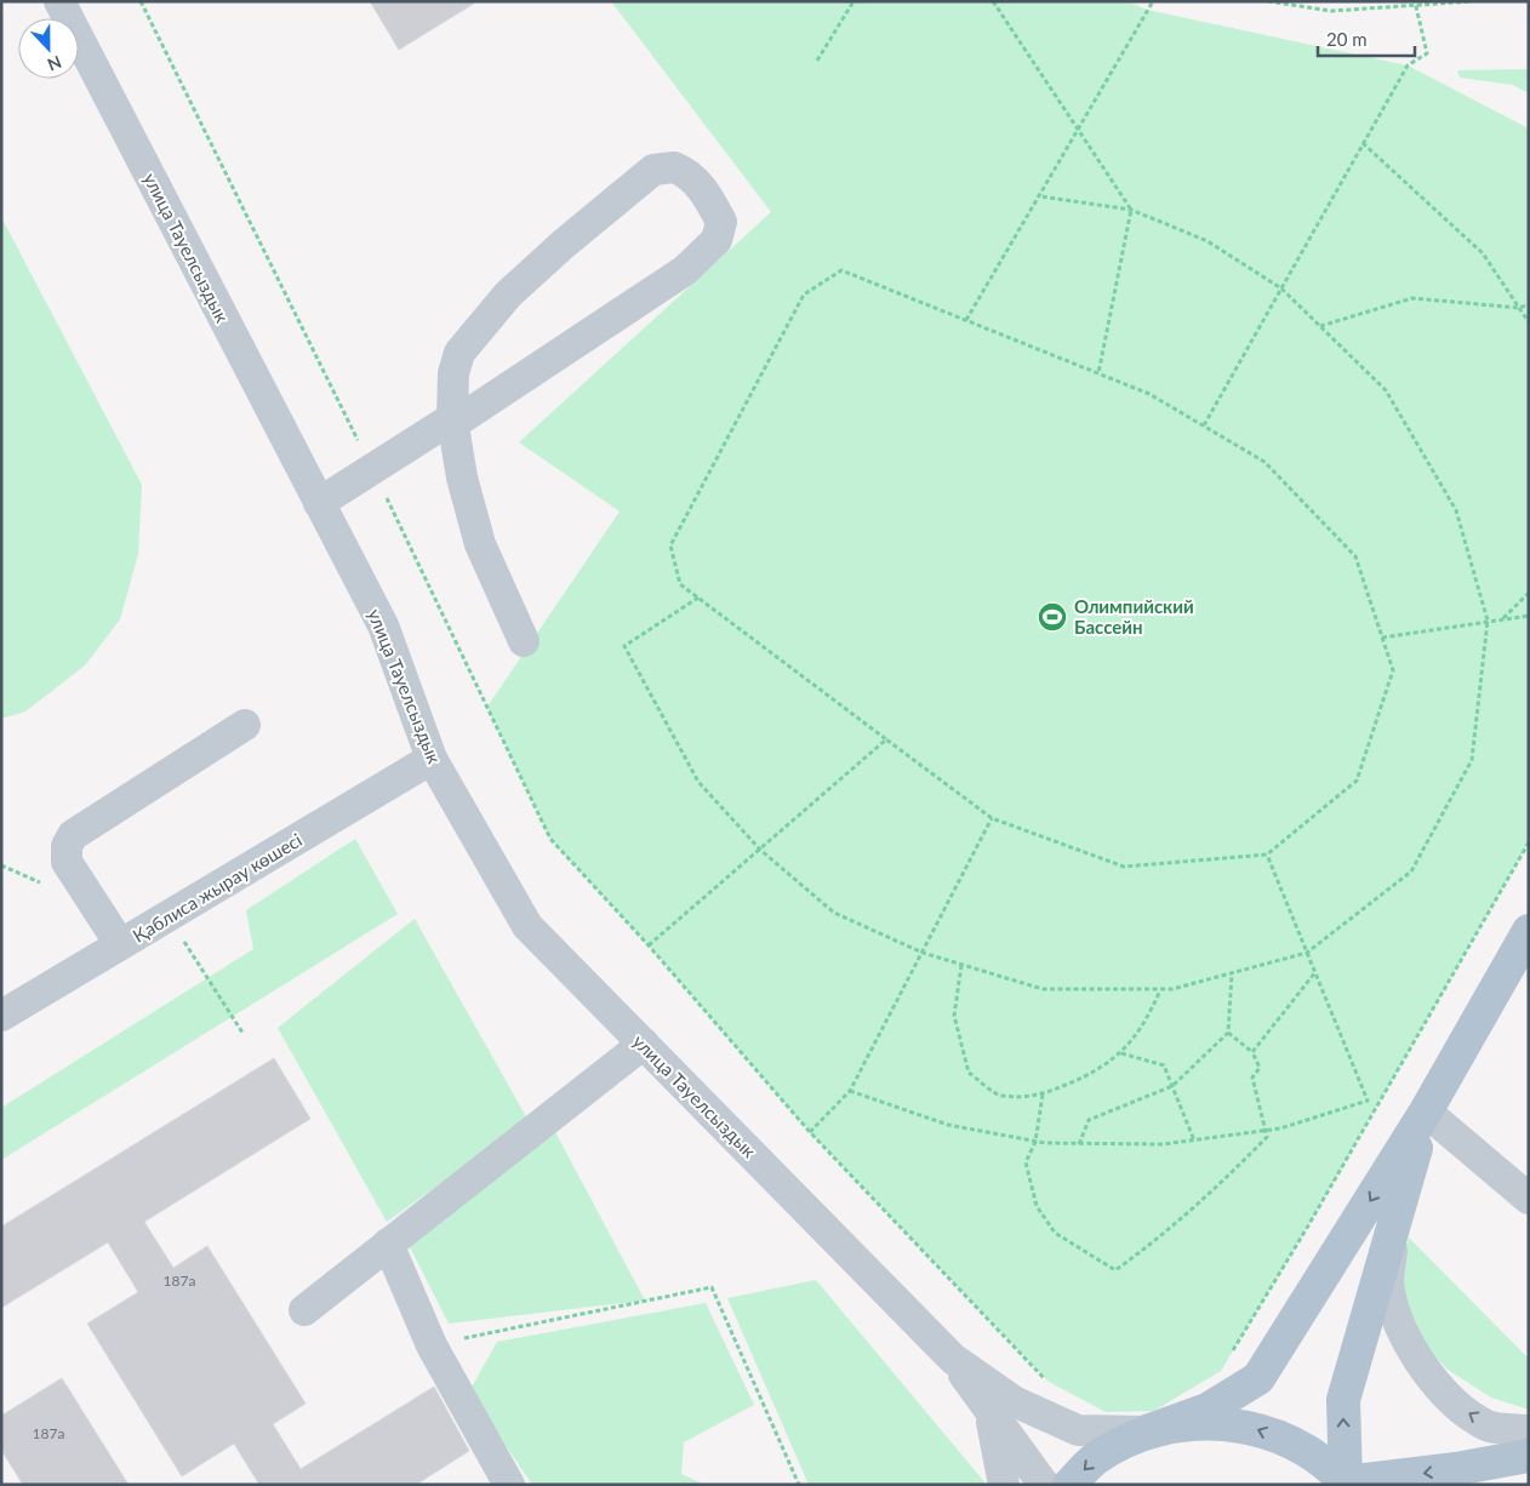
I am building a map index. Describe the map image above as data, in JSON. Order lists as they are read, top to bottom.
{
  "streets": {
    "street": ["улица Тауелсыздык", "Қаблиса жырау көшесі"]
  },
  "crossings": [
    ["улица Тауелсыздык", "Қаблиса жырау көшесі"]
  ],
  "places": {
    "sports": ["Олимпийский Бассейн"]
  },
  "house_numbers": ["187а", "187а"],
  "scale_bar": "20 m",
  "north": "bottom"
}
